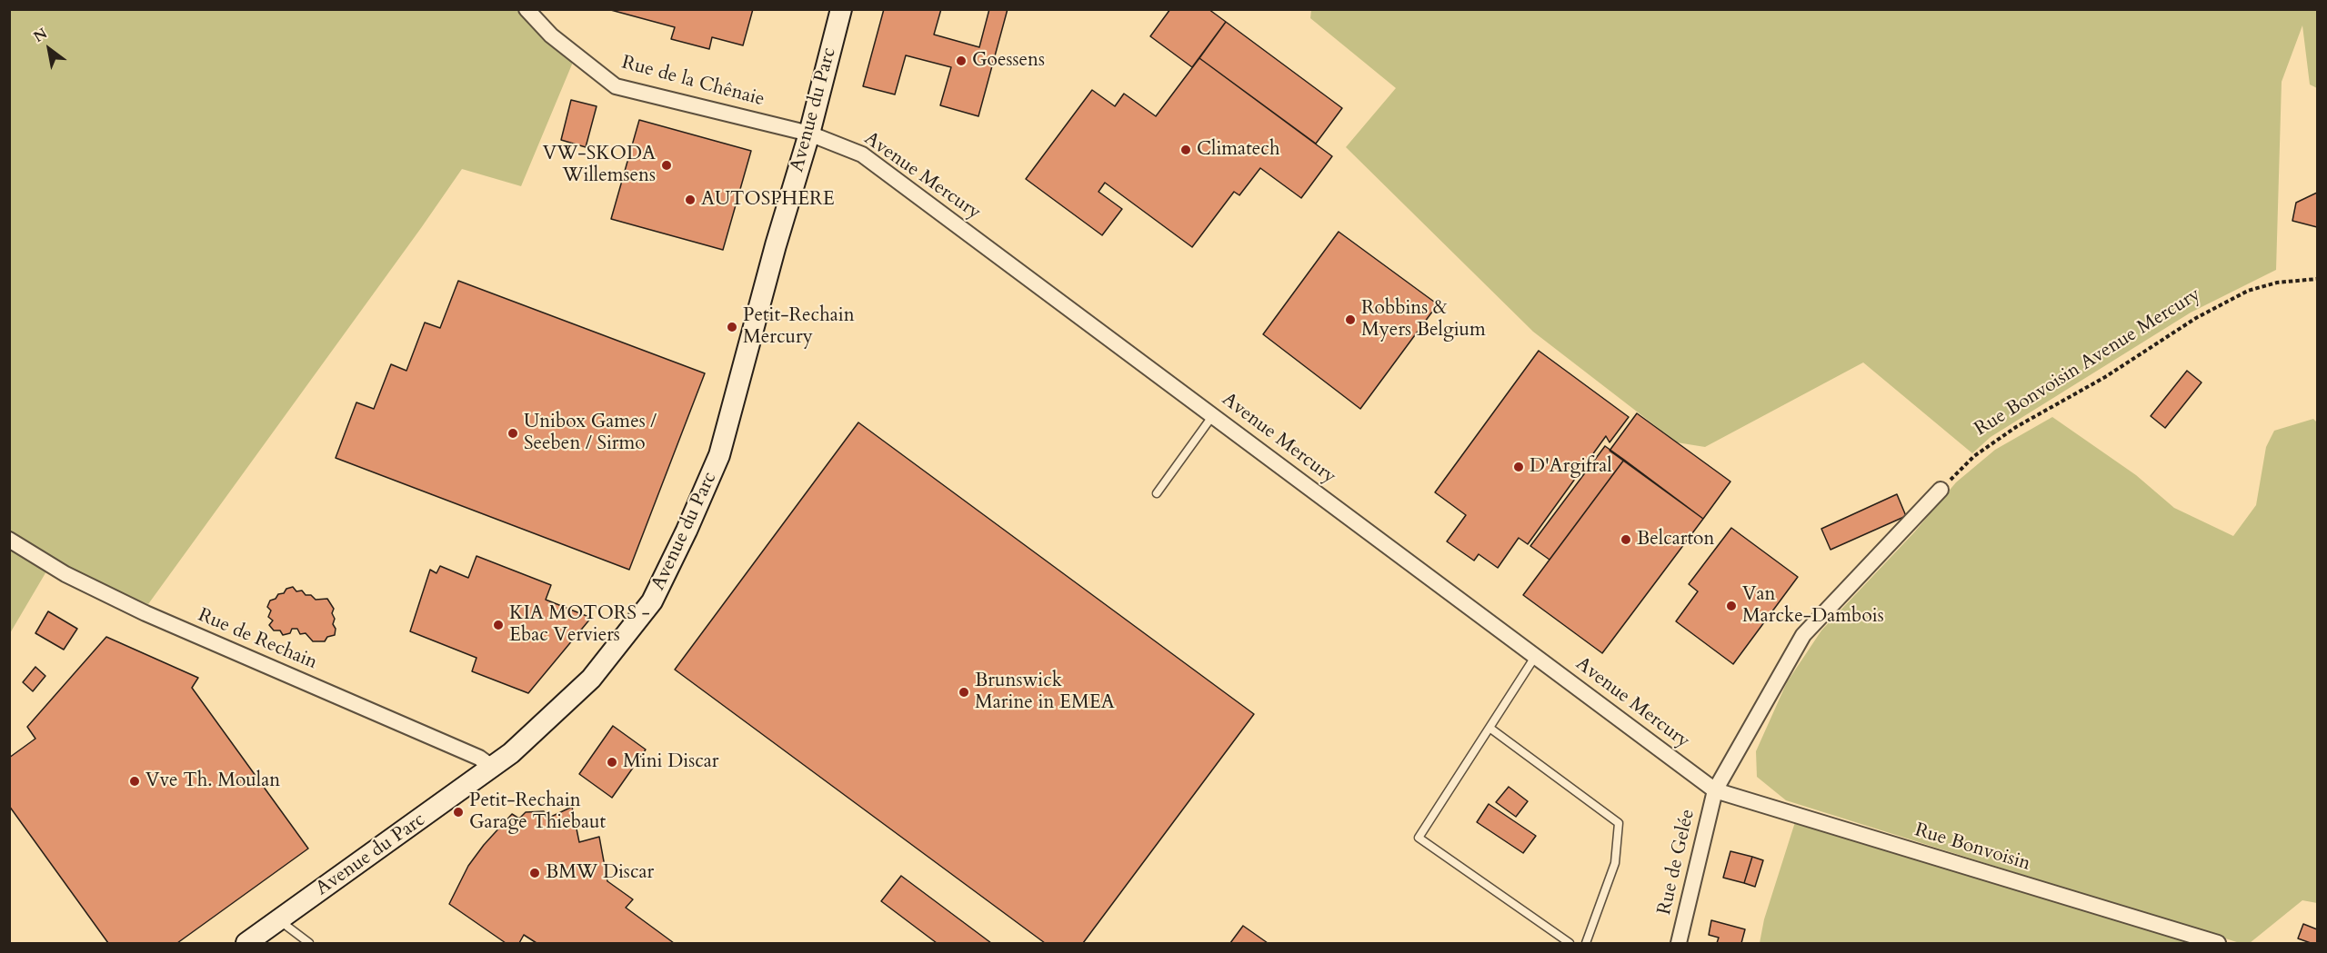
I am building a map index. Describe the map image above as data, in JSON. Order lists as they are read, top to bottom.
{
  "streets": {
    "street": [
      "Rue de la Chênaie",
      "Avenue du Parc",
      "Avenue Mercury",
      "Rue de Rechain",
      "Rue Bonvoisin",
      "Rue de Gelée"
    ],
    "path": ["Rue Bonvoisin Avenue Mercury"]
  },
  "crossings": [
    ["Rue de la Chênaie", "Avenue du Parc"],
    ["Rue de la Chênaie", "Avenue Mercury"],
    ["Avenue du Parc", "Avenue Mercury"],
    ["Avenue du Parc", "Rue de Rechain"],
    ["Avenue Mercury", "Rue Bonvoisin"],
    ["Avenue Mercury", "Rue de Gelée"],
    ["Rue Bonvoisin", "Rue de Gelée"]
  ],
  "places": [
    "Goessens",
    "Climatech",
    "VW-SKODA Willemsens",
    "AUTOSPHERE",
    "Robbins & Myers Belgium",
    "Petit-Rechain Mercury",
    "Unibox Games / Seeben / Sirmo",
    "D'Argifral",
    "Belcarton",
    "Van Marcke-Dambois",
    "KIA MOTORS - Ebac Verviers",
    "Brunswick Marine in EMEA",
    "Mini Discar",
    "Vve Th. Moulan",
    "Petit-Rechain Garage Thiebaut",
    "BMW Discar"
  ],
  "north": "top left"
}
